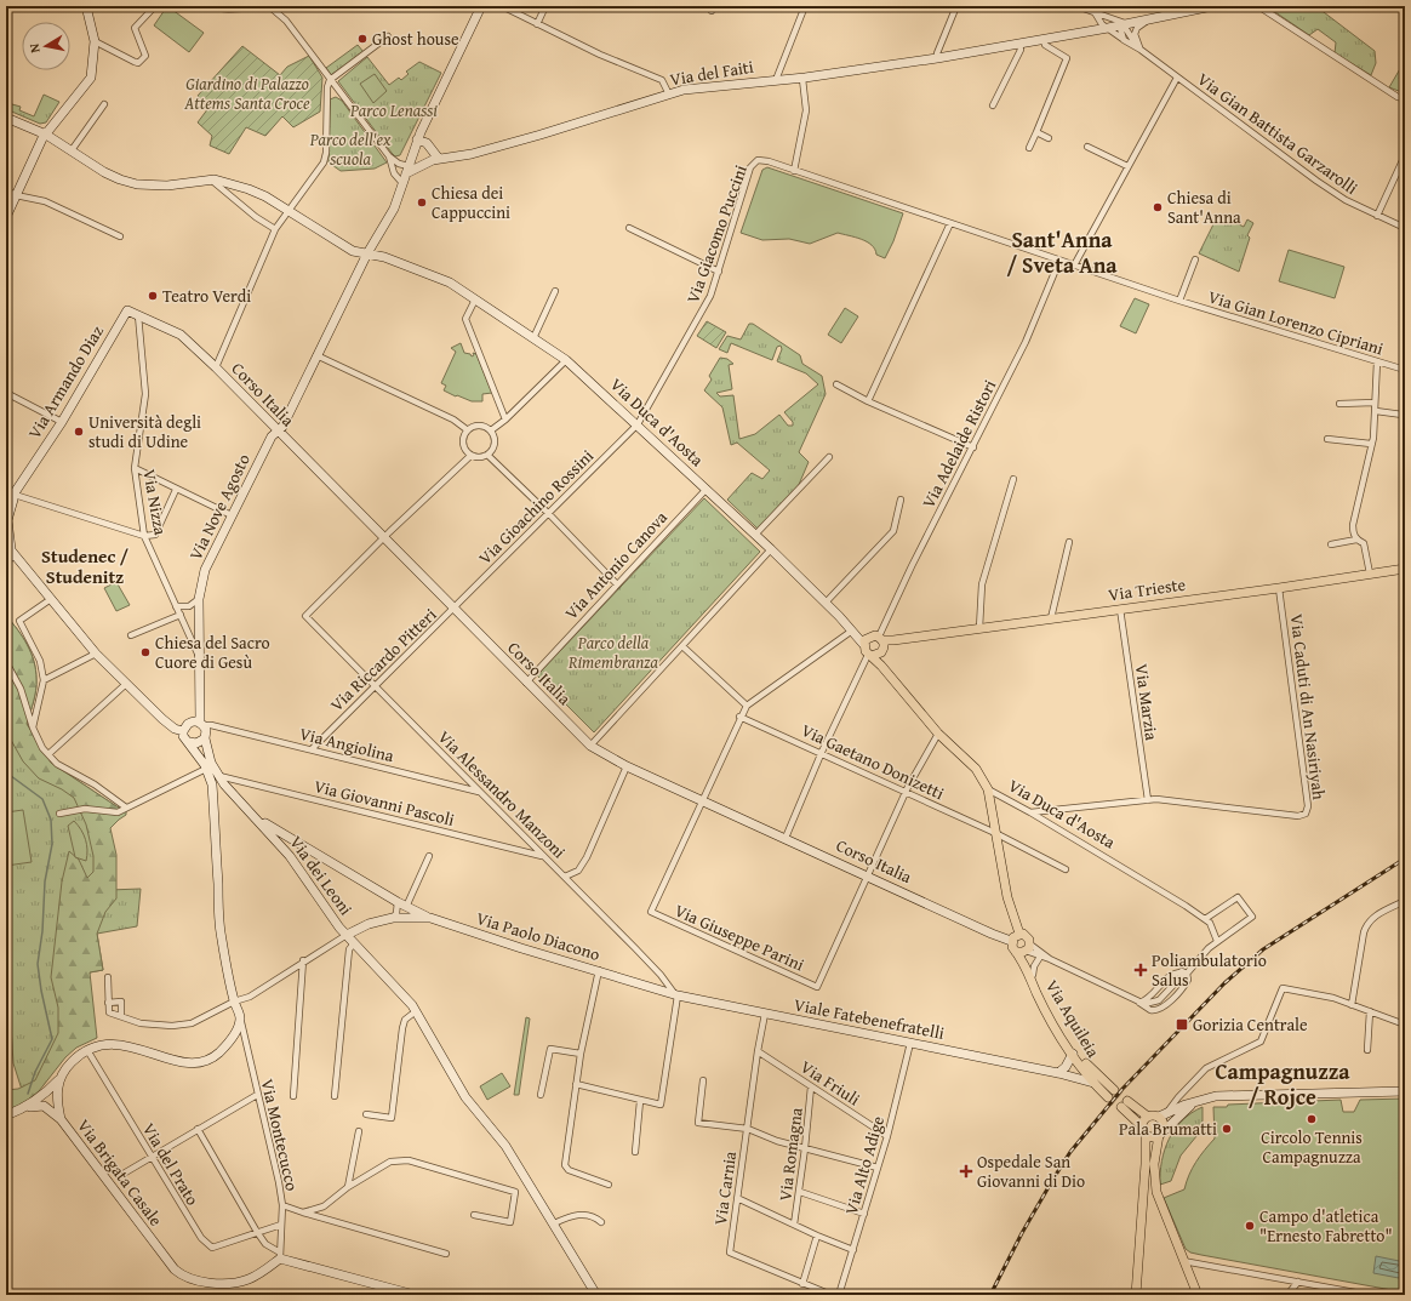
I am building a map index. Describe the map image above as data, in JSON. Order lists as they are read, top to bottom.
{
  "streets": {
    "main road": [
      "Via del Faiti",
      "Via Armando Diaz",
      "Corso Italia",
      "Via Duca d'Aosta",
      "Via Nove Agosto",
      "Via Trieste",
      "Via dei Leoni",
      "Via Paolo Diacono",
      "Viale Fatebenefratelli",
      "Via Aquileia",
      "Via Brigata Casale"
    ],
    "street": [
      "Via Gian Battista Garzarolli",
      "Via Giacomo Puccini",
      "Via Gian Lorenzo Cipriani",
      "Via Adelaide Ristori",
      "Via Nizza",
      "Via Gioachino Rossini",
      "Via Antonio Canova",
      "Via Riccardo Pitteri",
      "Via Marzia",
      "Via Caduti di An Nasiriyah",
      "Via Angiolina",
      "Via Gaetano Donizetti",
      "Via Alessandro Manzoni",
      "Via Giovanni Pascoli",
      "Via Giuseppe Parini",
      "Via Friuli",
      "Via Montecucco",
      "Via Romagna",
      "Via del Prato",
      "Via Alto Adige",
      "Via Carnia"
    ]
  },
  "crossings": [
    ["Via del Faiti", "Via Gian Battista Garzarolli"],
    ["Via Giacomo Puccini", "Via Gian Lorenzo Cipriani"],
    ["Via Giacomo Puccini", "Via Duca d'Aosta"],
    ["Via Giacomo Puccini", "Via Gioachino Rossini"],
    ["Via Gian Lorenzo Cipriani", "Via Adelaide Ristori"],
    ["Via Armando Diaz", "Corso Italia"],
    ["Corso Italia", "Via Nizza"],
    ["Corso Italia", "Via Nove Agosto"],
    ["Corso Italia", "Via Gioachino Rossini"],
    ["Corso Italia", "Via Antonio Canova"],
    ["Corso Italia", "Via Riccardo Pitteri"],
    ["Corso Italia", "Via Alessandro Manzoni"],
    ["Corso Italia", "Via Giuseppe Parini"],
    ["Corso Italia", "Via Aquileia"],
    ["Via Duca d'Aosta", "Via Nove Agosto"],
    ["Via Duca d'Aosta", "Via Gioachino Rossini"],
    ["Via Duca d'Aosta", "Via Antonio Canova"],
    ["Via Duca d'Aosta", "Via Caduti di An Nasiriyah"],
    ["Via Duca d'Aosta", "Via Aquileia"],
    ["Via Adelaide Ristori", "Via Trieste"],
    ["Via Nizza", "Via Nove Agosto"],
    ["Via Gioachino Rossini", "Via Riccardo Pitteri"],
    ["Via Trieste", "Via Marzia"],
    ["Via Trieste", "Via Caduti di An Nasiriyah"],
    ["Via Riccardo Pitteri", "Via Angiolina"],
    ["Via Riccardo Pitteri", "Via Alessandro Manzoni"],
    ["Via Marzia", "Via Caduti di An Nasiriyah"],
    ["Via Angiolina", "Via Alessandro Manzoni"],
    ["Via Angiolina", "Via dei Leoni"],
    ["Via Gaetano Donizetti", "Via Aquileia"],
    ["Via Alessandro Manzoni", "Via Giovanni Pascoli"],
    ["Via Alessandro Manzoni", "Via Paolo Diacono"],
    ["Via Alessandro Manzoni", "Viale Fatebenefratelli"],
    ["Via Giovanni Pascoli", "Via dei Leoni"],
    ["Via dei Leoni", "Via Paolo Diacono"],
    ["Via Paolo Diacono", "Viale Fatebenefratelli"],
    ["Viale Fatebenefratelli", "Via Aquileia"],
    ["Viale Fatebenefratelli", "Via Alto Adige"],
    ["Viale Fatebenefratelli", "Via Carnia"],
    ["Via Friuli", "Via Romagna"],
    ["Via Friuli", "Via Alto Adige"],
    ["Via Friuli", "Via Carnia"],
    ["Via Montecucco", "Via Brigata Casale"]
  ],
  "districts": ["Sant'Anna / Sveta Ana", "Studenec / Studenitz", "Campagnuzza / Rojce"],
  "parks": [
    "Giardino di Palazzo Attems Santa Croce",
    "Parco Lenassi",
    "Parco dell'ex scuola",
    "Parco della Rimembranza"
  ],
  "places": {
    "other": [
      "Ghost house",
      "Chiesa dei Cappuccini",
      "Chiesa di Sant'Anna",
      "Teatro Verdi",
      "Università degli studi di Udine",
      "Chiesa del Sacro Cuore di Gesù",
      "Circolo Tennis Campagnuzza",
      "Pala Brumatti",
      "Campo d'atletica \"Ernesto Fabretto\""
    ],
    "health": ["Poliambulatorio Salus", "Ospedale San Giovanni di Dio"],
    "transit": ["Gorizia Centrale"]
  },
  "north": "left"
}
